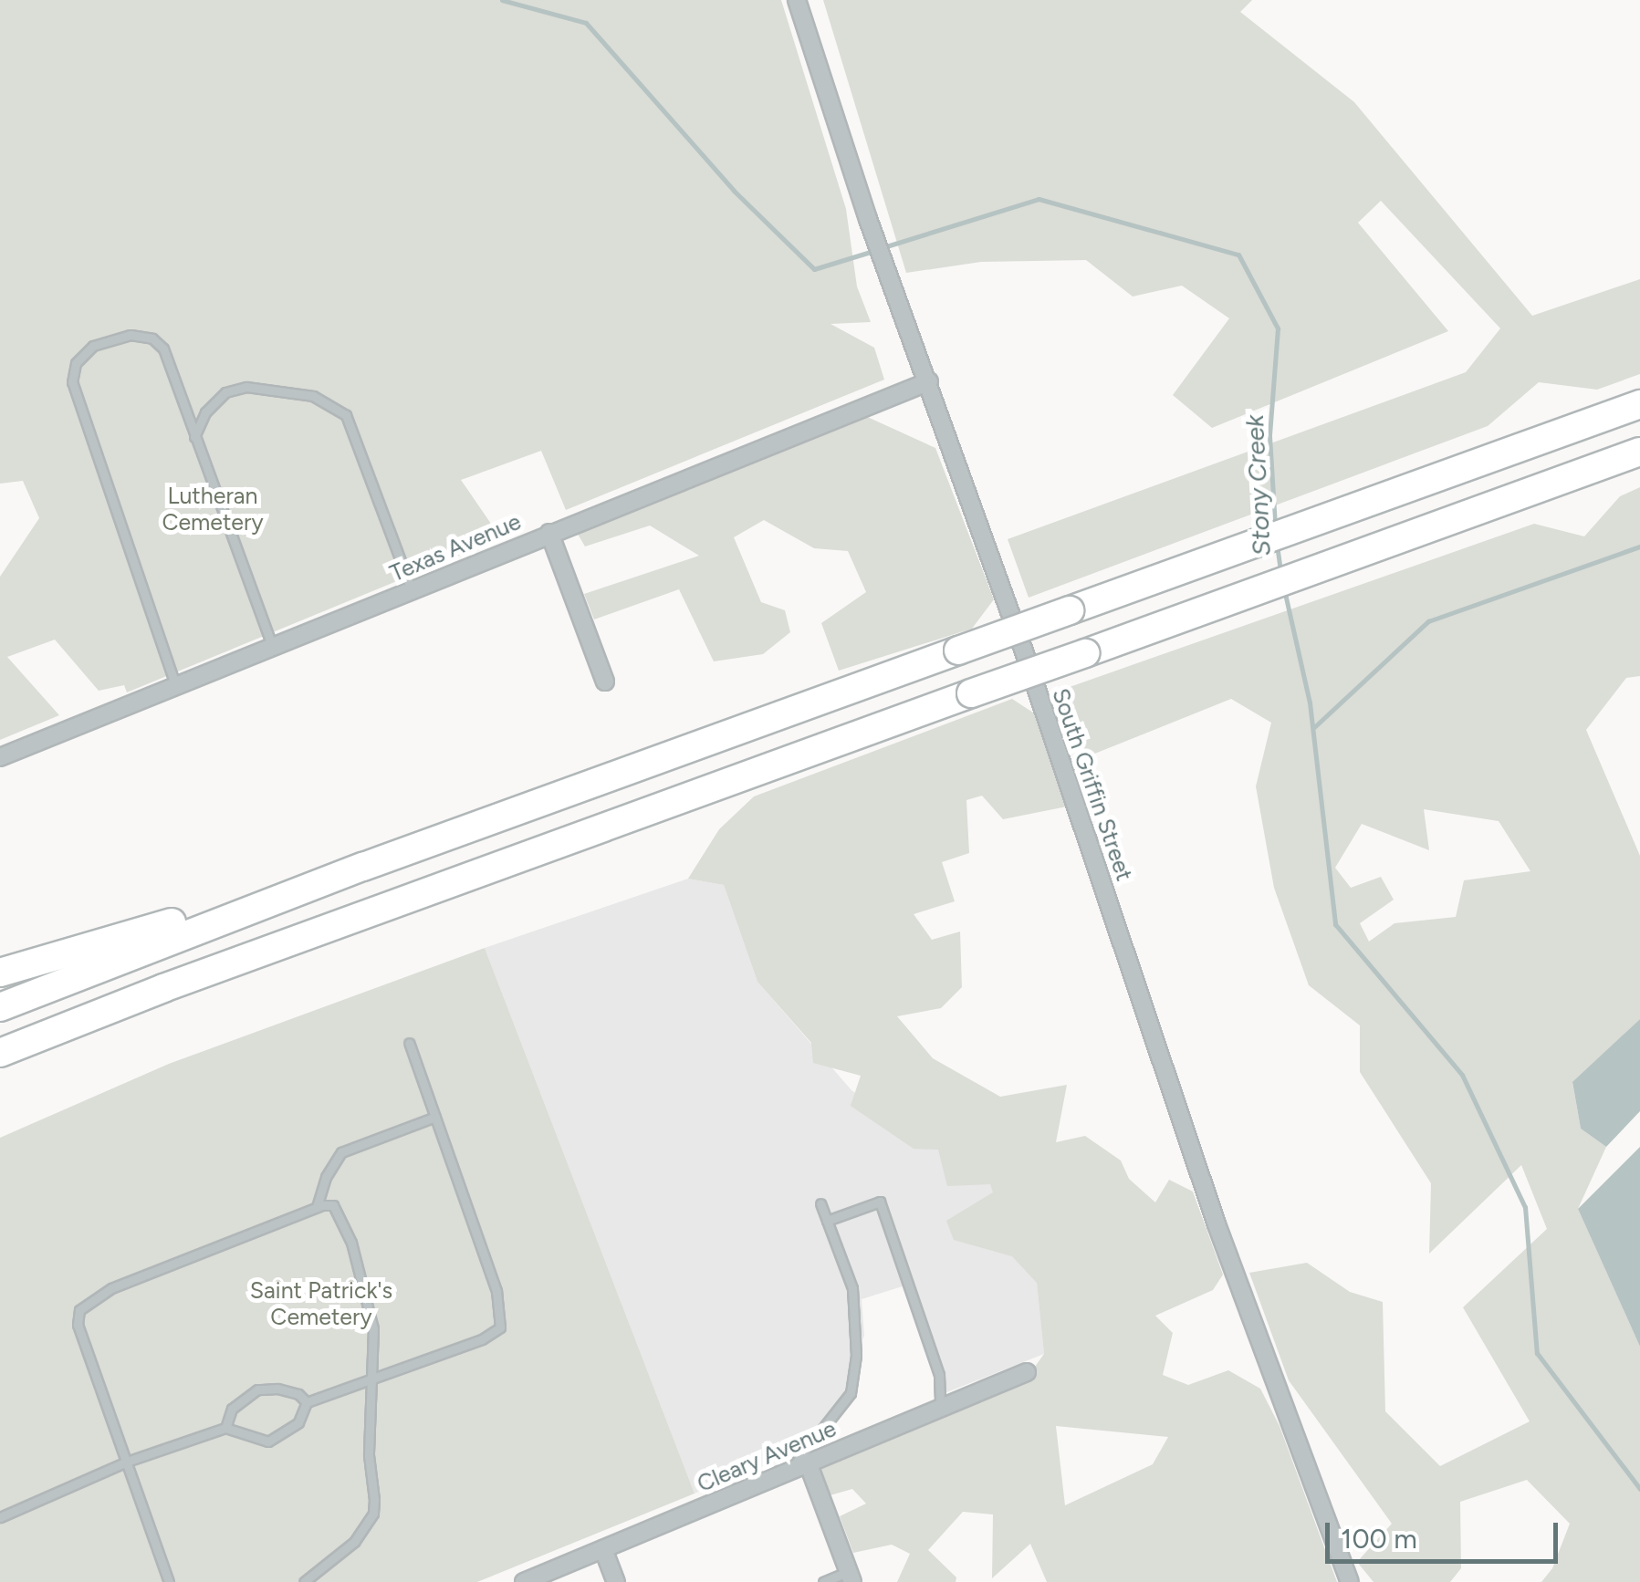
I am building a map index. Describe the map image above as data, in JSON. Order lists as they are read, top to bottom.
{
  "streets": {
    "street": ["Texas Avenue", "South Griffin Street", "Cleary Avenue"]
  },
  "crossings": [
    ["Texas Avenue", "South Griffin Street"]
  ],
  "water": ["Stony Creek"],
  "parks": ["Lutheran Cemetery", "Saint Patrick's Cemetery"],
  "scale_bar": "100 m"
}
